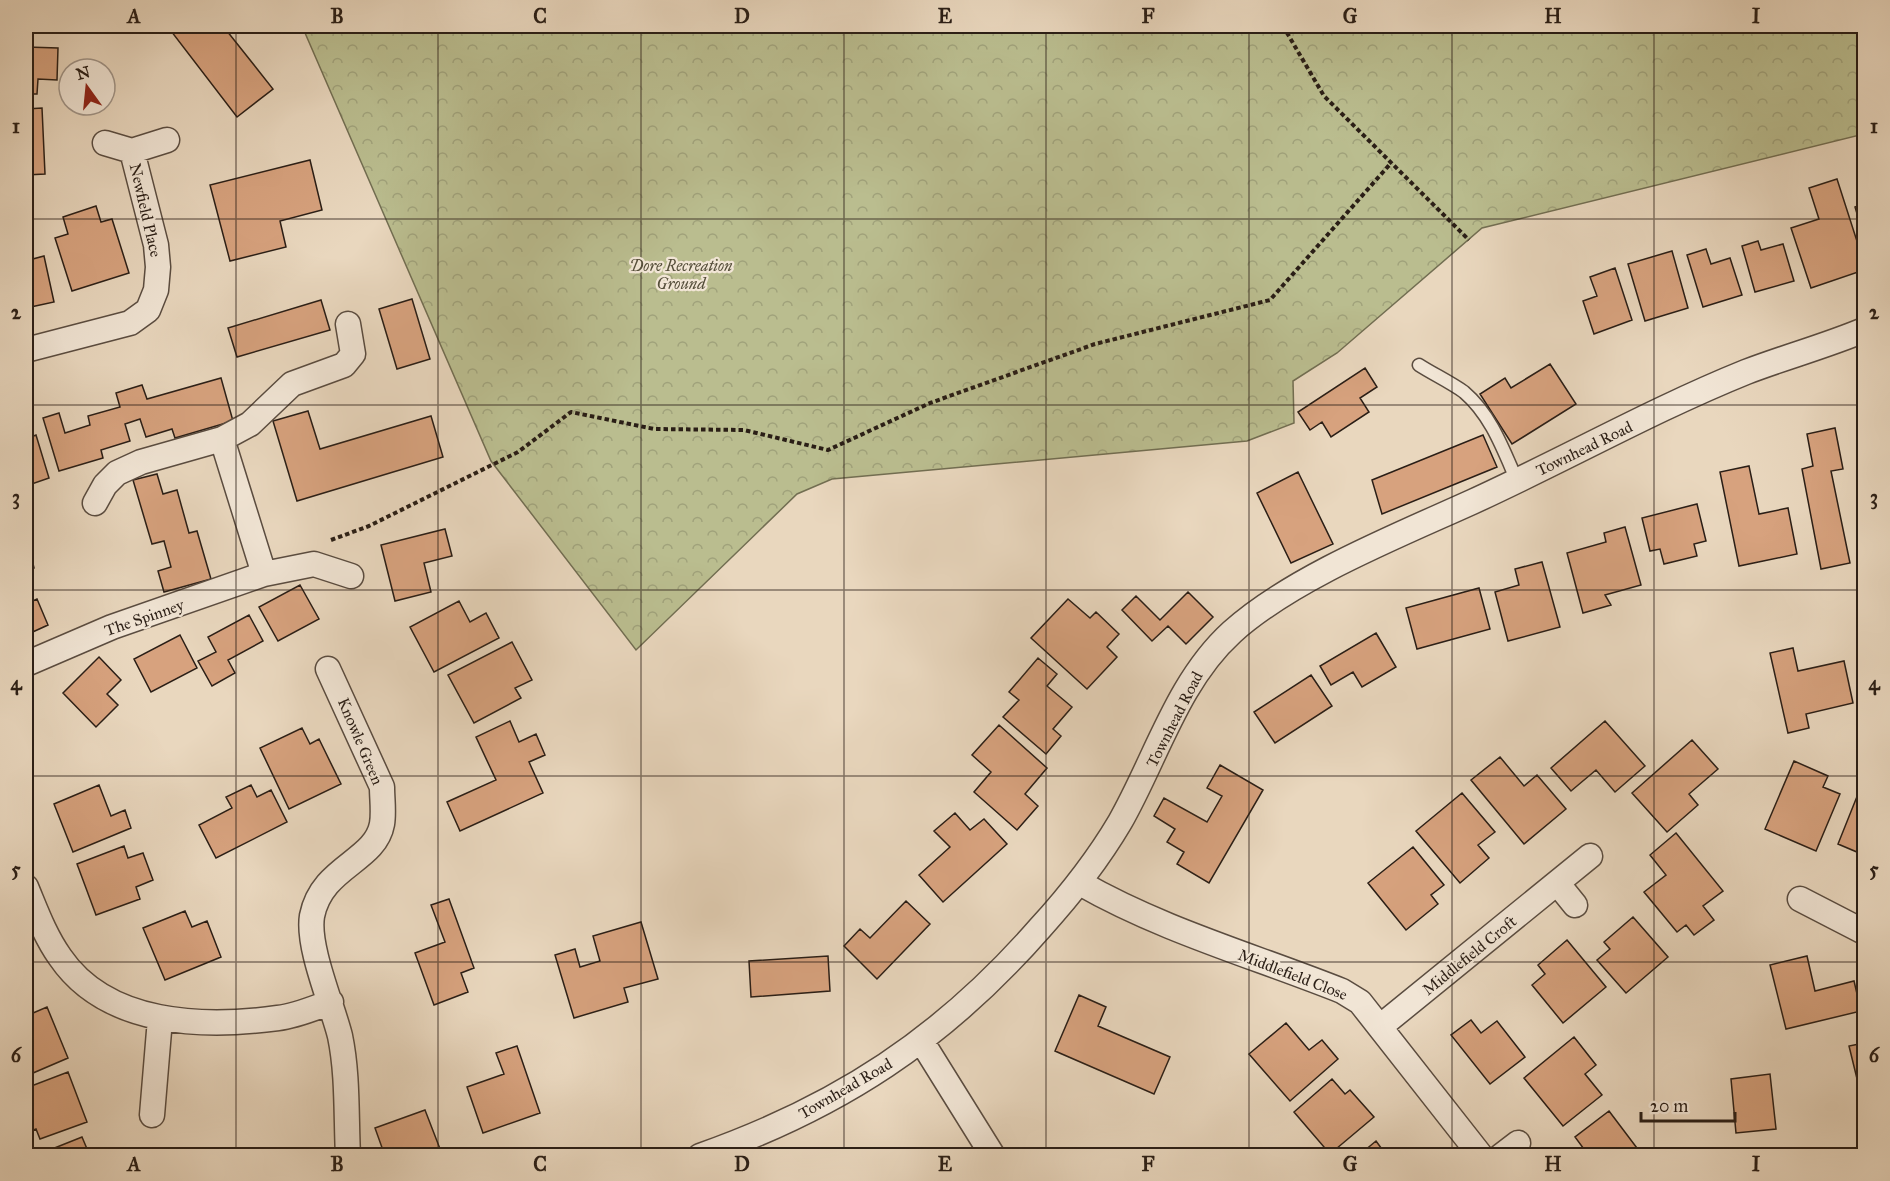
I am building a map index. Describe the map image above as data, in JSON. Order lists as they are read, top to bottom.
{
  "streets": {
    "street": [
      "Newfield Place",
      "Townhead Road",
      "The Spinney",
      "Knowle Green",
      "Middlefield Croft",
      "Middlefield Close"
    ]
  },
  "crossings": [
    ["Townhead Road", "Middlefield Close"],
    ["Middlefield Croft", "Middlefield Close"]
  ],
  "parks": ["Dore Recreation Ground"],
  "scale_bar": "20 m",
  "north": "top",
  "grid": {
    "columns": [
      "A",
      "B",
      "C",
      "D",
      "E",
      "F",
      "G",
      "H",
      "I"
    ],
    "rows": [
      "1",
      "2",
      "3",
      "4",
      "5",
      "6"
    ]
  }
}
